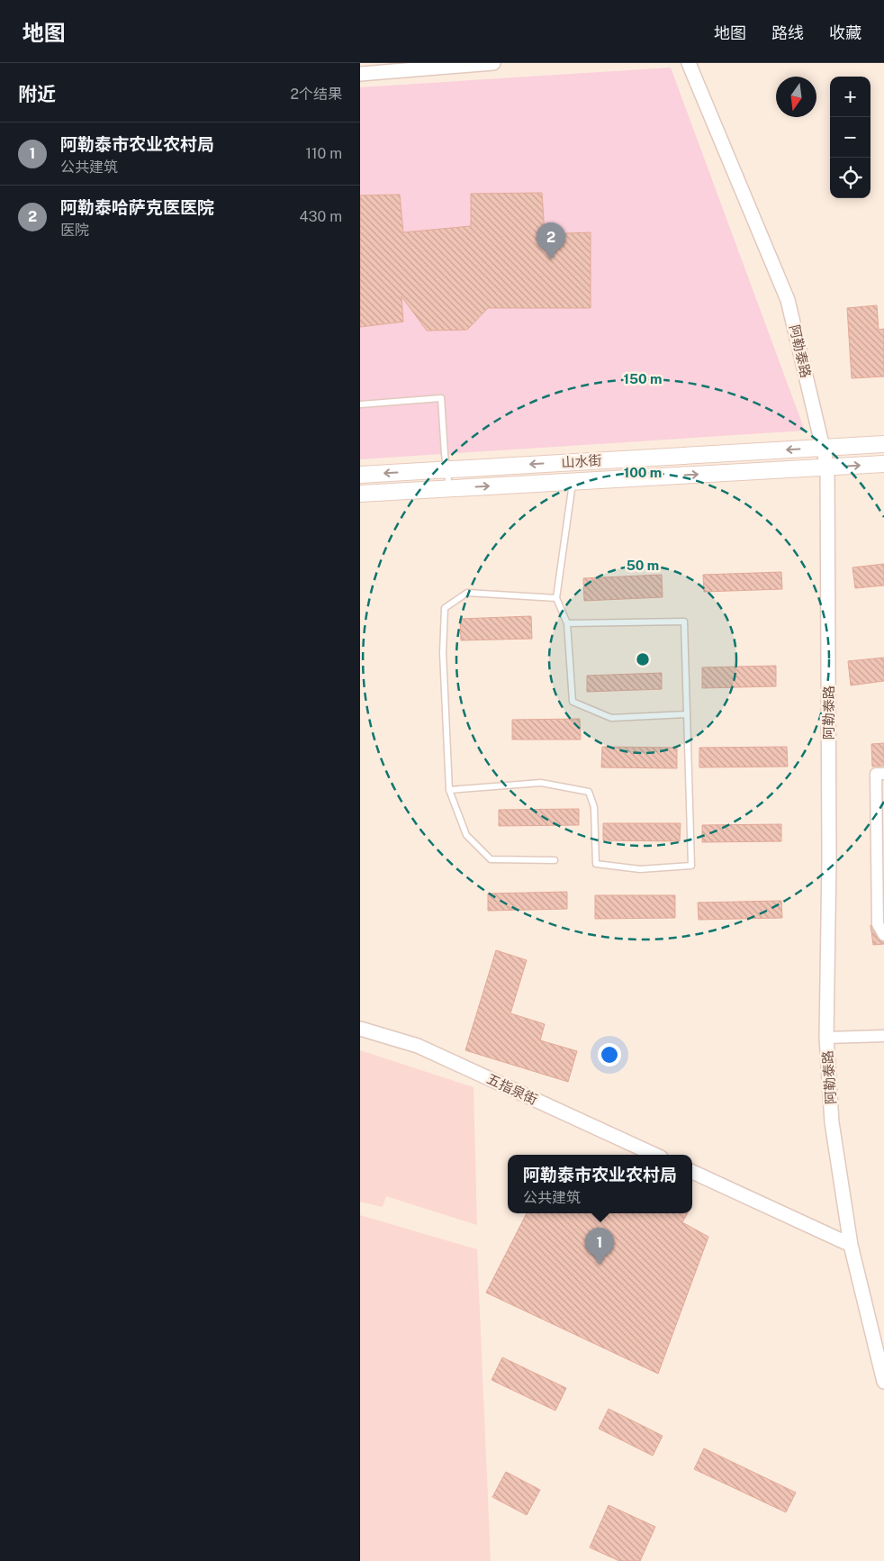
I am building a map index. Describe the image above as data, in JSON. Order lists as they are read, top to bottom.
{
  "streets": {
    "main road": ["山水街"],
    "street": ["阿勒泰路", "五指泉街"]
  },
  "crossings": [
    ["阿勒泰路", "山水街"]
  ],
  "north": "bottom",
  "page": {
    "header": "地图",
    "nav": ["地图", "路线", "收藏"],
    "heading": ["附近", "2个结果"],
    "map_buttons": ["+", "−"],
    "list": [
      {
        "mark": "1",
        "name": "阿勒泰市农业农村局",
        "note": "公共建筑",
        "value": "110 m"
      },
      {
        "mark": "2",
        "name": "阿勒泰哈萨克医医院",
        "note": "医院",
        "value": "430 m"
      }
    ],
    "pins": ["2", "1"],
    "popup": ["阿勒泰市农业农村局", "公共建筑"]
  },
  "rings": ["150 m", "100 m", "50 m"]
}
